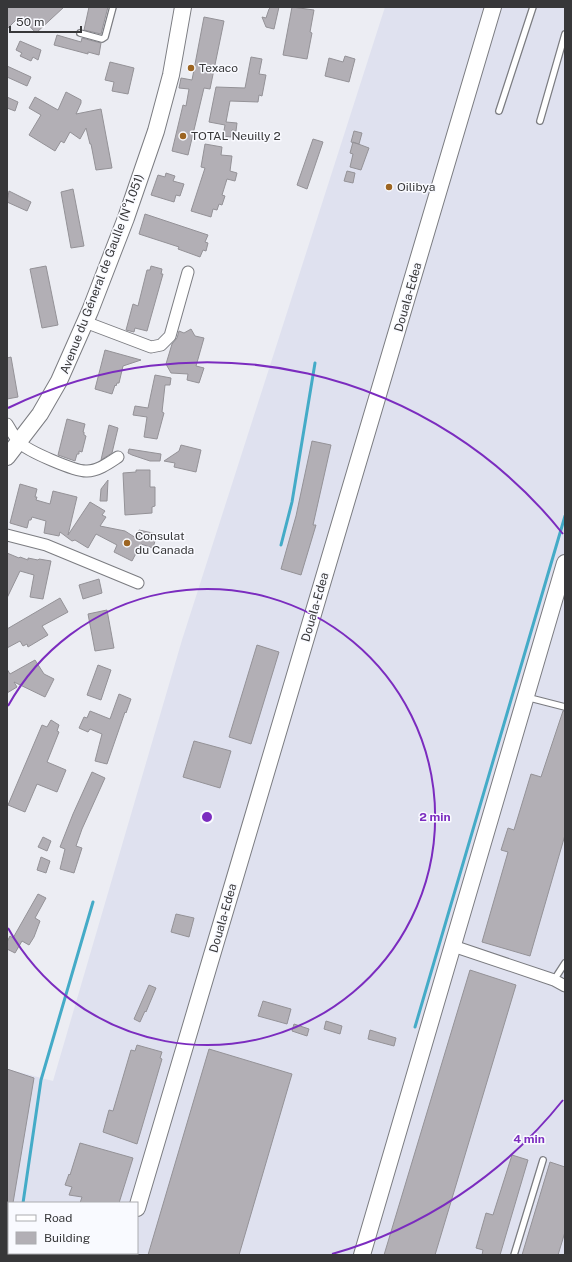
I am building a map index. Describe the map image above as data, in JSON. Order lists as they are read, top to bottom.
{
  "streets": {
    "main road": ["Avenue du Géneral de Gaulle (N°1.051)", "Douala-Edea"]
  },
  "places": [
    "Texaco",
    "TOTAL Neuilly 2",
    "Oilibya",
    "Consulat du Canada"
  ],
  "legend": ["Road", "Building"],
  "scale_bar": "50 m",
  "rings": ["2 min", "4 min"]
}
